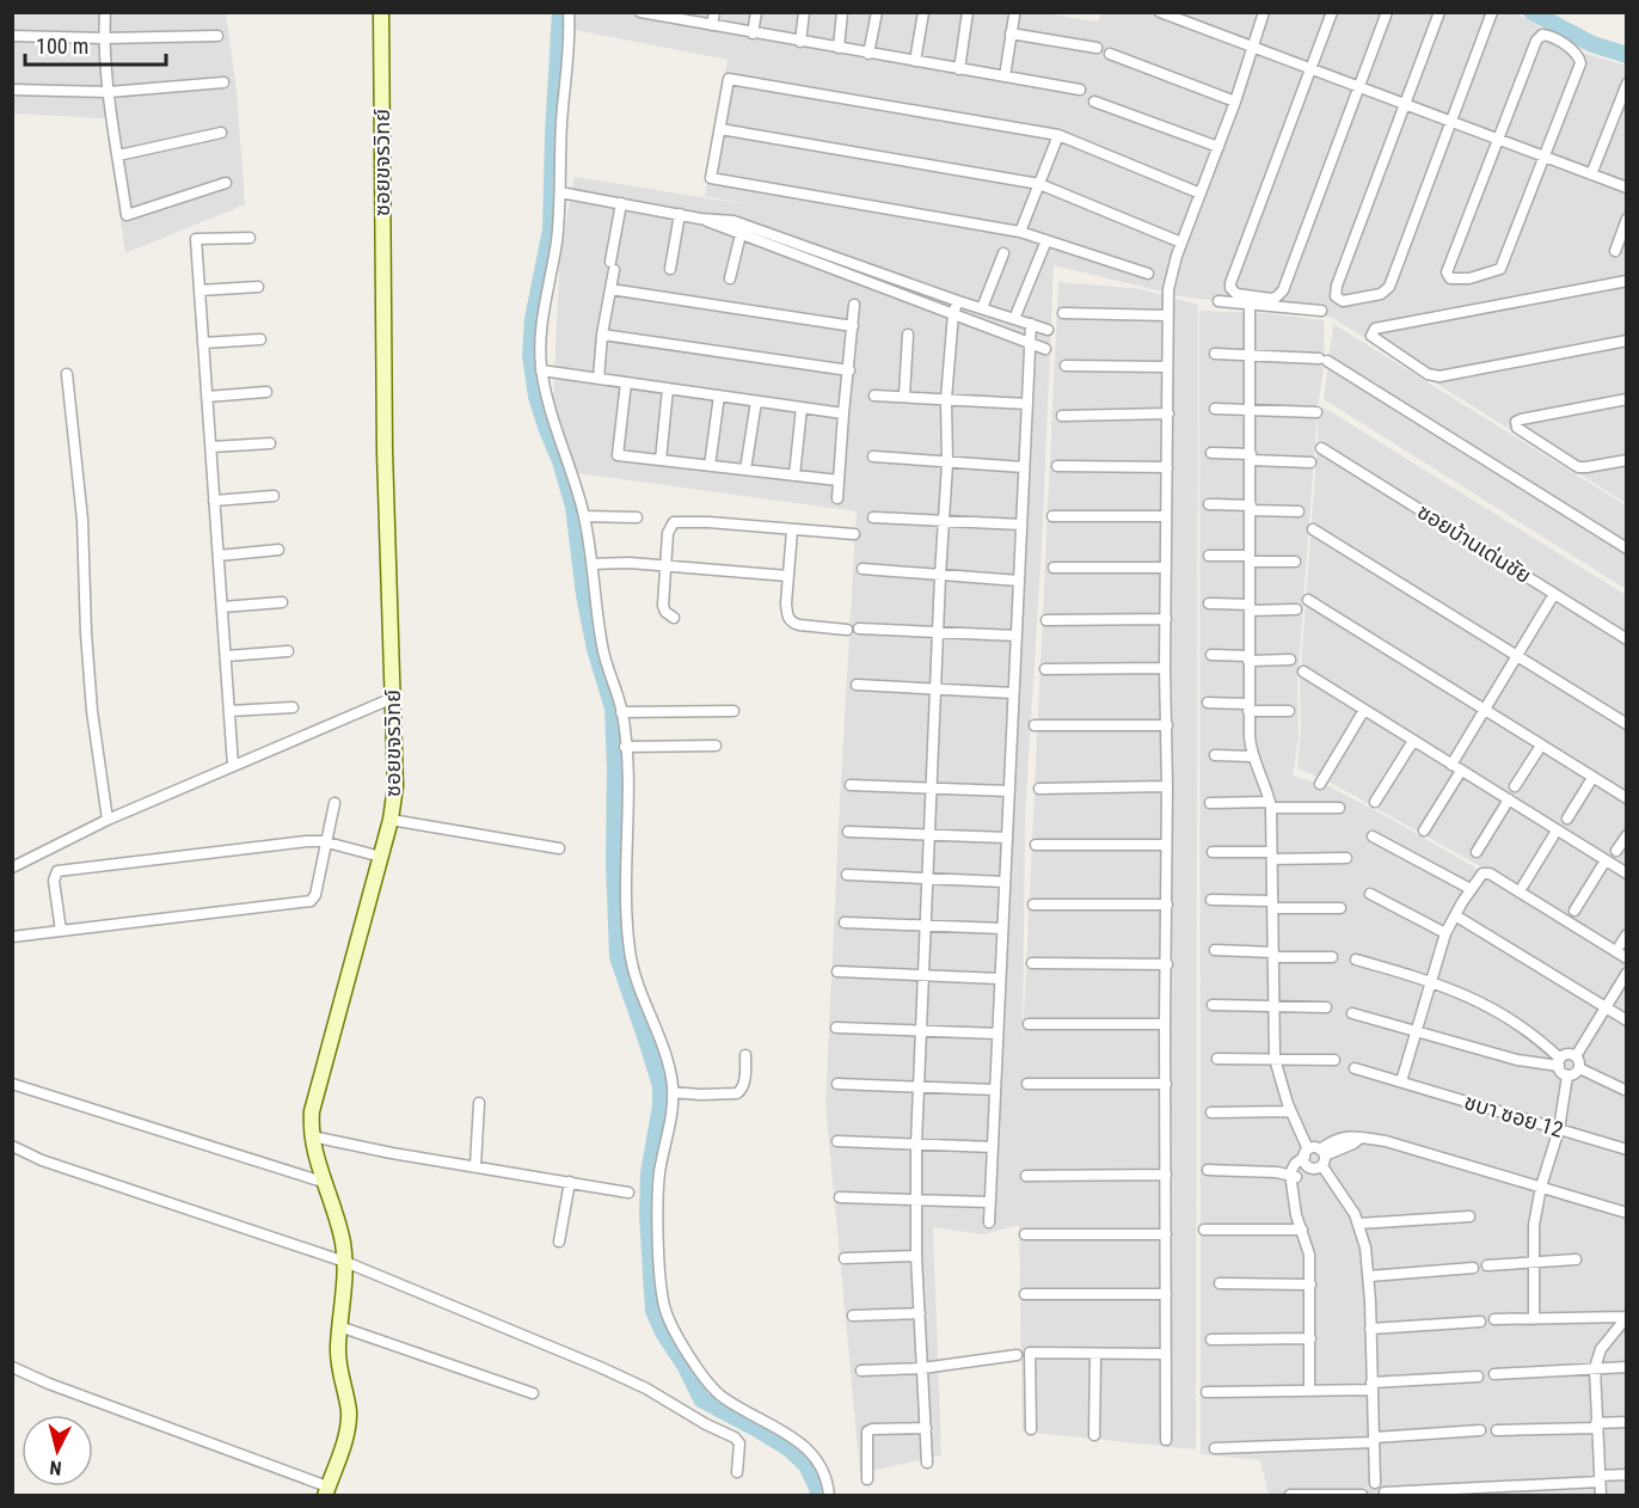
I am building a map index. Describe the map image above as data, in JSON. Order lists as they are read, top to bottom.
{
  "streets": {
    "street": ["ซอยขจรวิทย์", "ซอยบ้านเด่นชัย", "ชบา ซอย 12"]
  },
  "scale_bar": "100 m",
  "north": "bottom"
}
